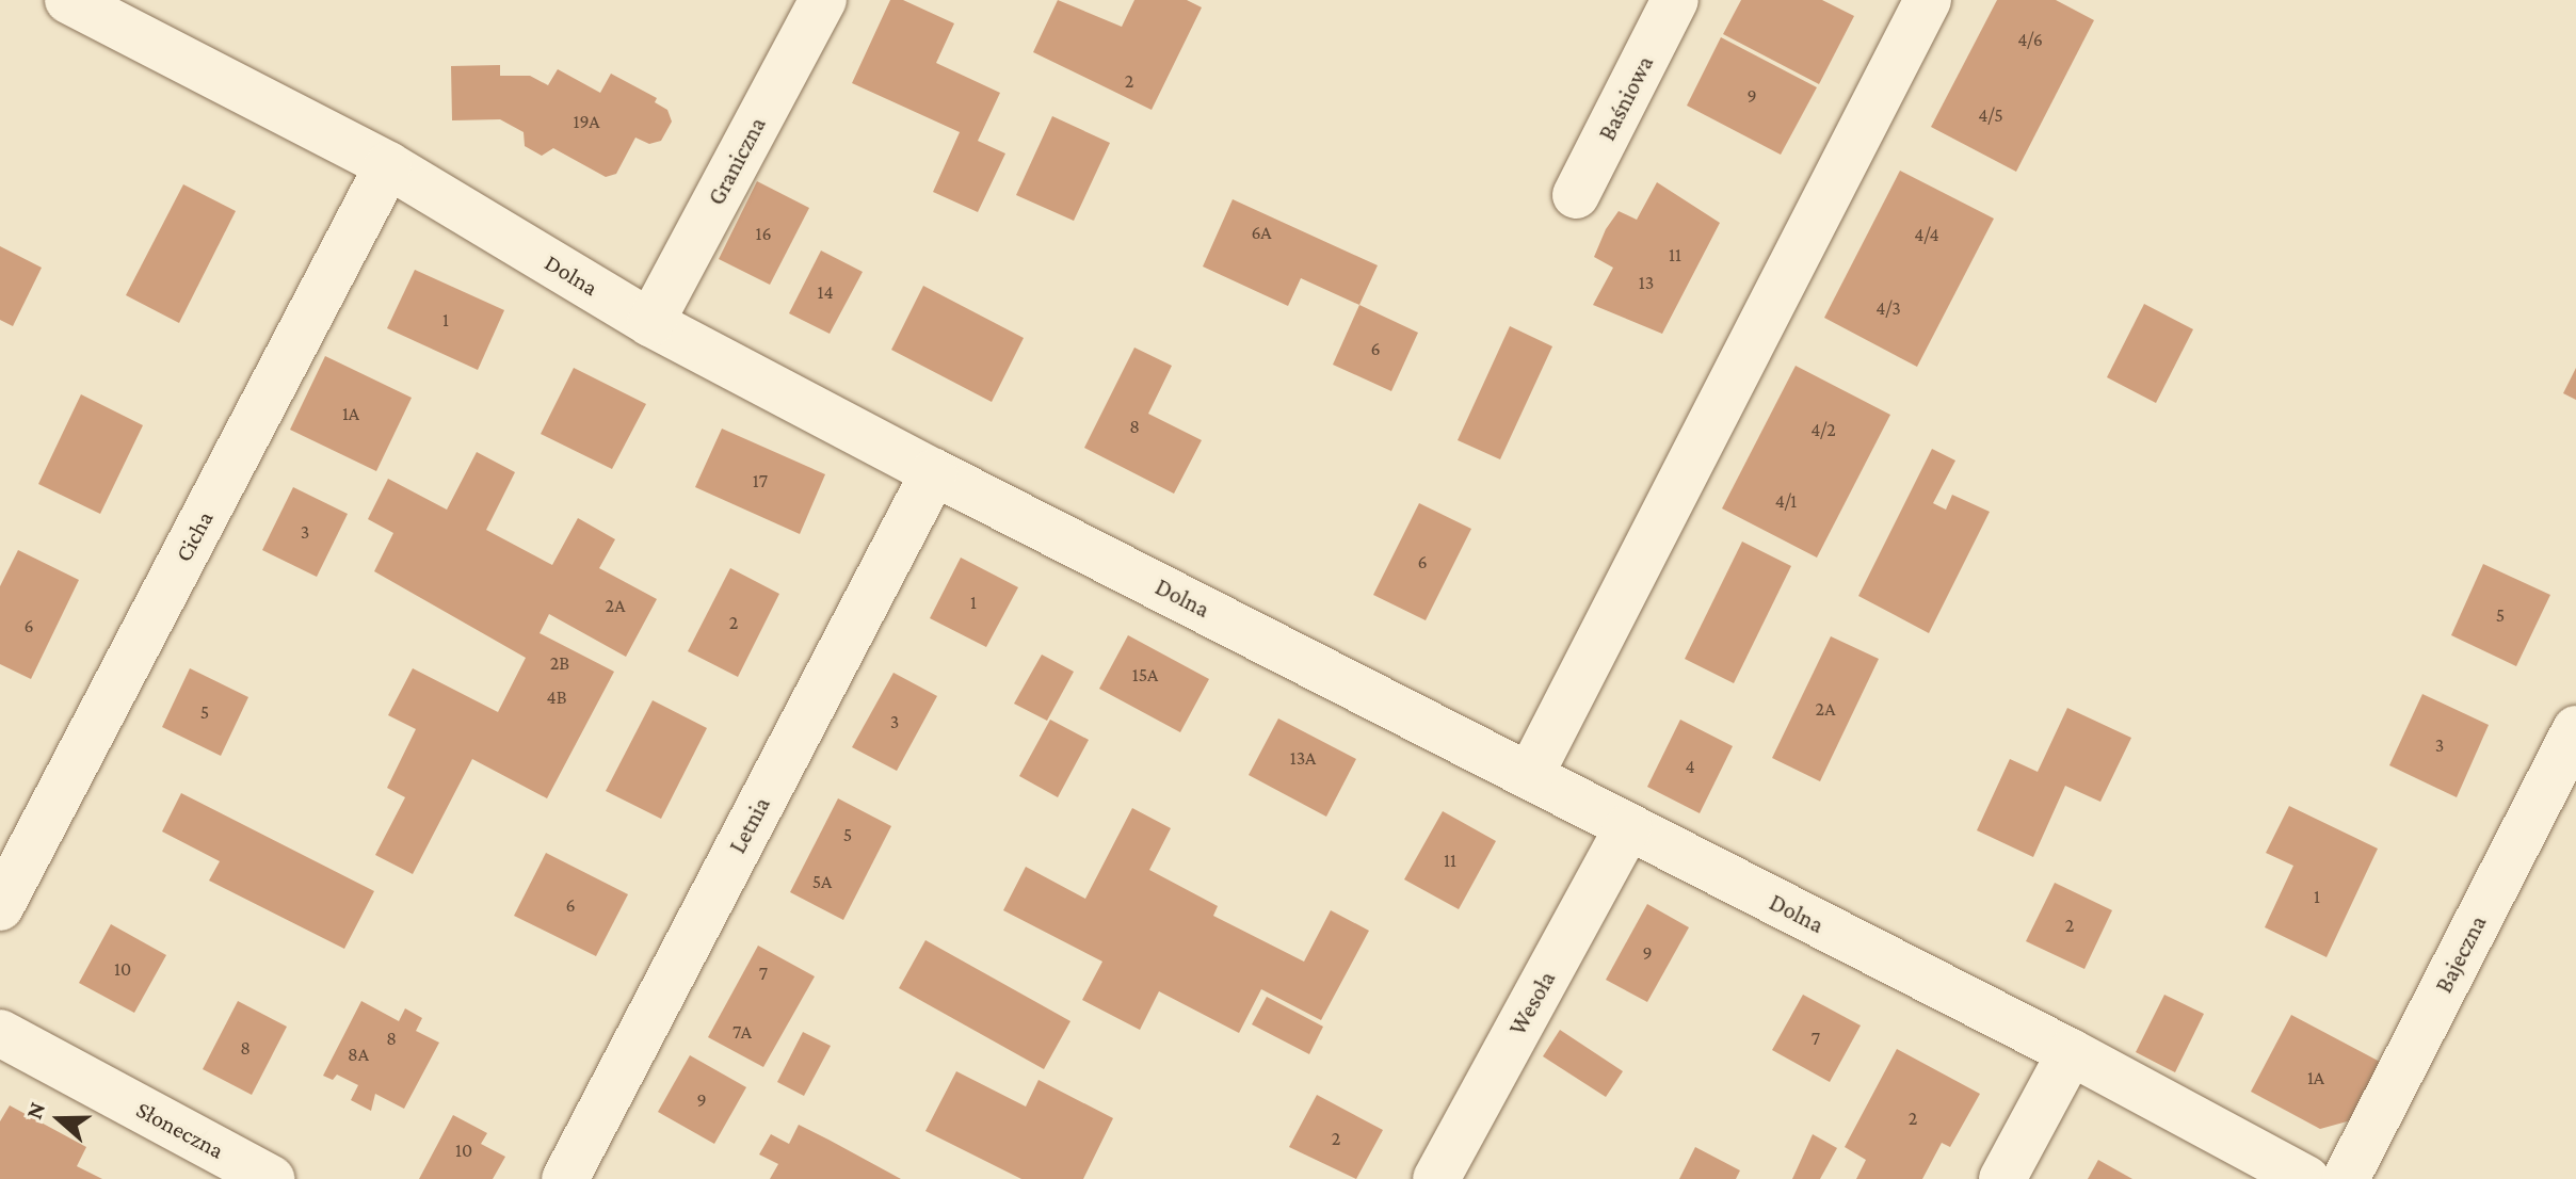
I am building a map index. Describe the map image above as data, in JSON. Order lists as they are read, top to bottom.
{
  "streets": {
    "street": [
      "Baśniowa",
      "Graniczna",
      "Dolna",
      "Cicha",
      "Letnia",
      "Bajeczna",
      "Wesoła",
      "Słoneczna"
    ]
  },
  "crossings": [
    ["Graniczna", "Dolna"],
    ["Dolna", "Cicha"],
    ["Dolna", "Letnia"],
    ["Dolna", "Wesoła"]
  ],
  "house_numbers": [
    "4/6",
    "2",
    "9",
    "4/5",
    "19A",
    "6A",
    "16",
    "4/4",
    "11",
    "13",
    "14",
    "4/3",
    "1",
    "6",
    "1A",
    "8",
    "4/2",
    "17",
    "4/1",
    "3",
    "6",
    "1",
    "2A",
    "5",
    "2",
    "6",
    "2B",
    "15A",
    "4B",
    "2A",
    "5",
    "3",
    "3",
    "13A",
    "4",
    "5",
    "11",
    "5A",
    "1",
    "6",
    "2",
    "9",
    "10",
    "7",
    "7A",
    "8",
    "7",
    "8",
    "8A",
    "1A",
    "9",
    "2",
    "2",
    "10"
  ],
  "north": "left"
}
